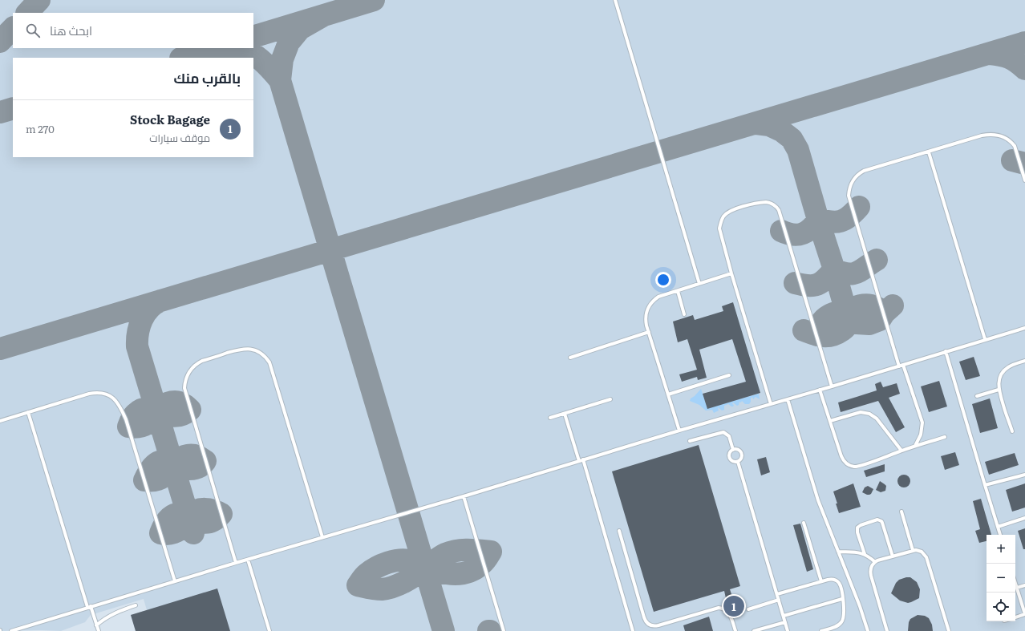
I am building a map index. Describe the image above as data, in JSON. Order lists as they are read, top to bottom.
{
  "page": {
    "search": "ابحث هنا",
    "heading": "بالقرب منك",
    "list": [
      {
        "mark": "1",
        "name": "Stock Bagage",
        "note": "موقف سيارات",
        "value": "270 m"
      }
    ],
    "map_buttons": ["+", "−"],
    "pins": "1"
  }
}
